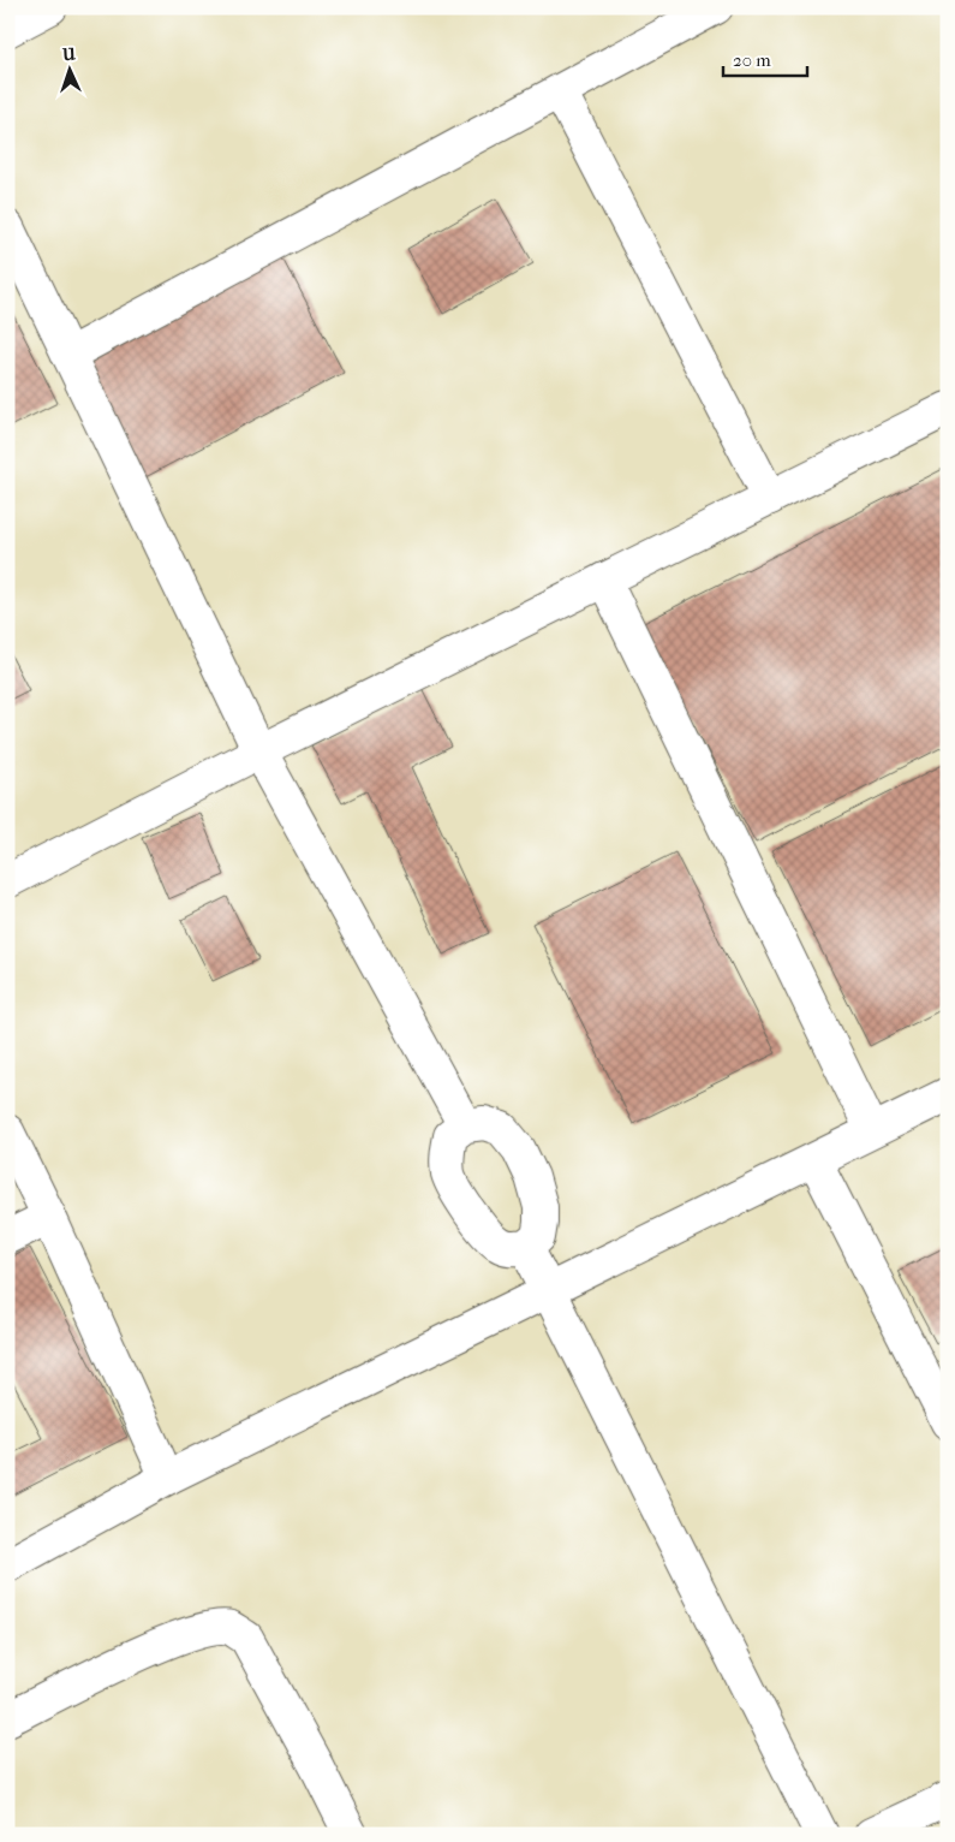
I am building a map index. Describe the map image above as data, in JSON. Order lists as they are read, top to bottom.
{
  "scale_bar": "20 m",
  "north": "top"
}
